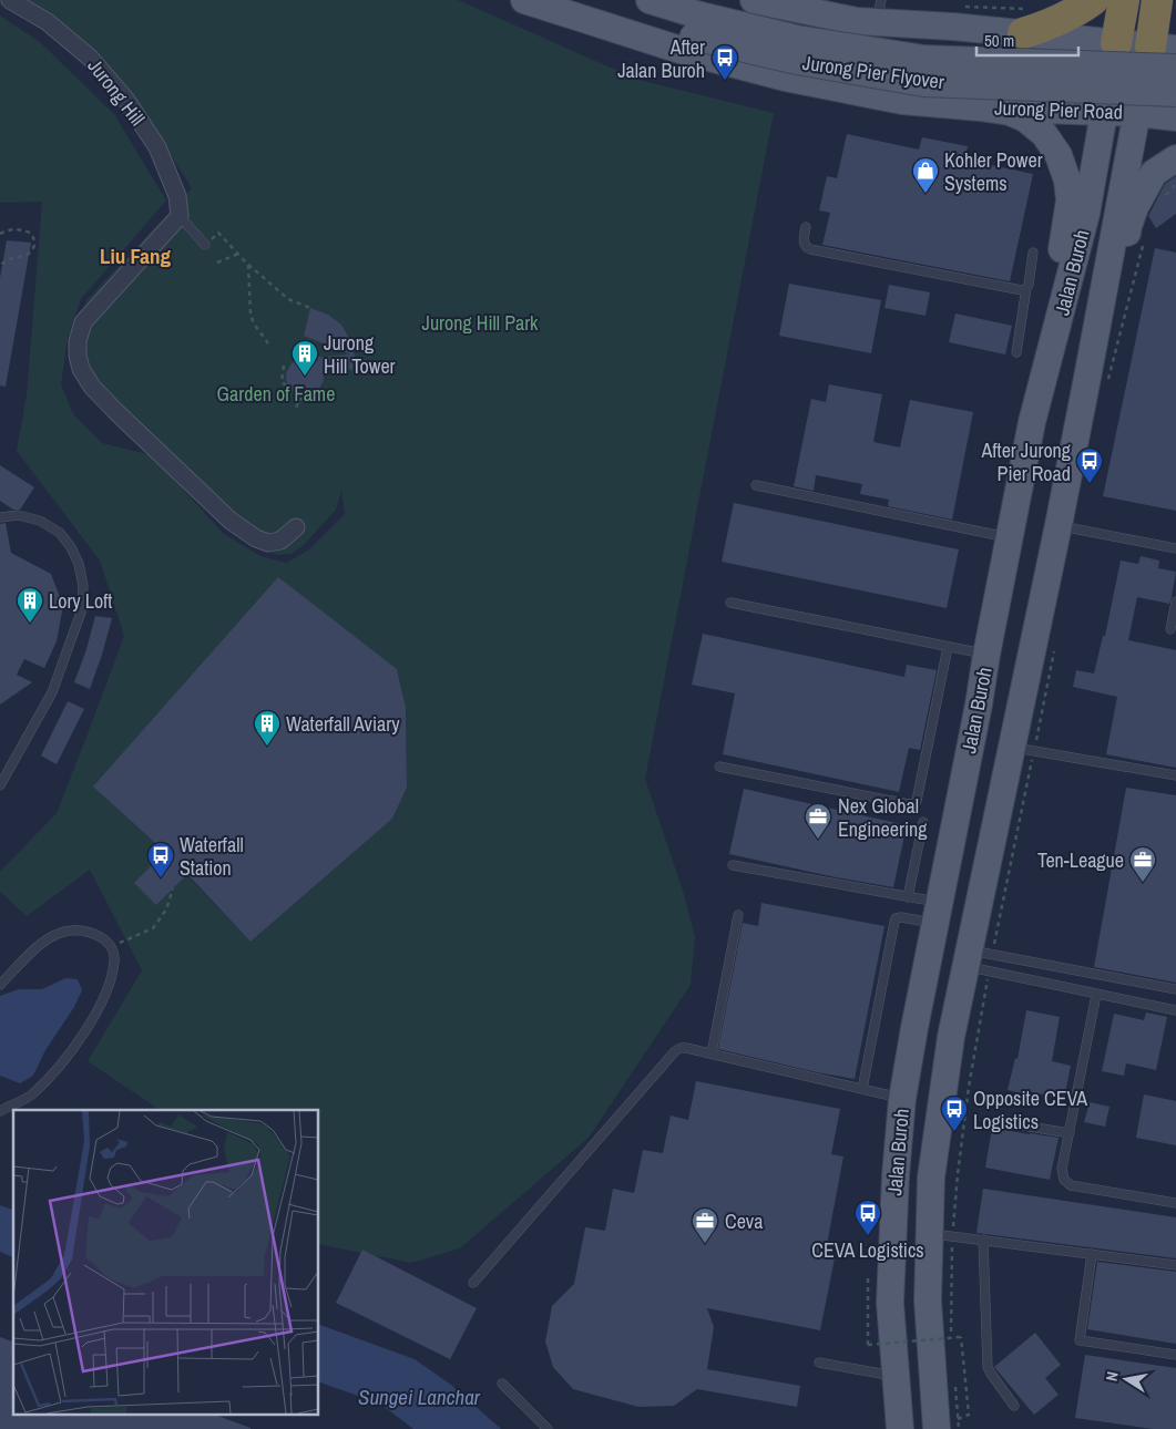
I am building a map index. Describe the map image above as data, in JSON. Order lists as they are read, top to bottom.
{
  "streets": {
    "highway": ["Jalan Buroh"],
    "main road": ["Jurong Pier Flyover", "Jurong Pier Road"],
    "street": ["Jurong Hill"]
  },
  "crossings": [
    ["Jurong Pier Road", "Jalan Buroh"]
  ],
  "districts": ["Liu Fang"],
  "water": ["Sungei Lanchar"],
  "parks": ["Jurong Hill Park", "Garden of Fame"],
  "places": {
    "bus stop": [
      "After Jalan Buroh",
      "After Jurong Pier Road",
      "Waterfall Station",
      "Opposite CEVA Logistics",
      "CEVA Logistics"
    ],
    "shop": ["Kohler Power Systems"],
    "building": ["Jurong Hill Tower", "Lory Loft", "Waterfall Aviary"],
    "office": ["Nex Global Engineering", "Ten-League", "Ceva"]
  },
  "scale_bar": "50 m",
  "north": "left"
}
